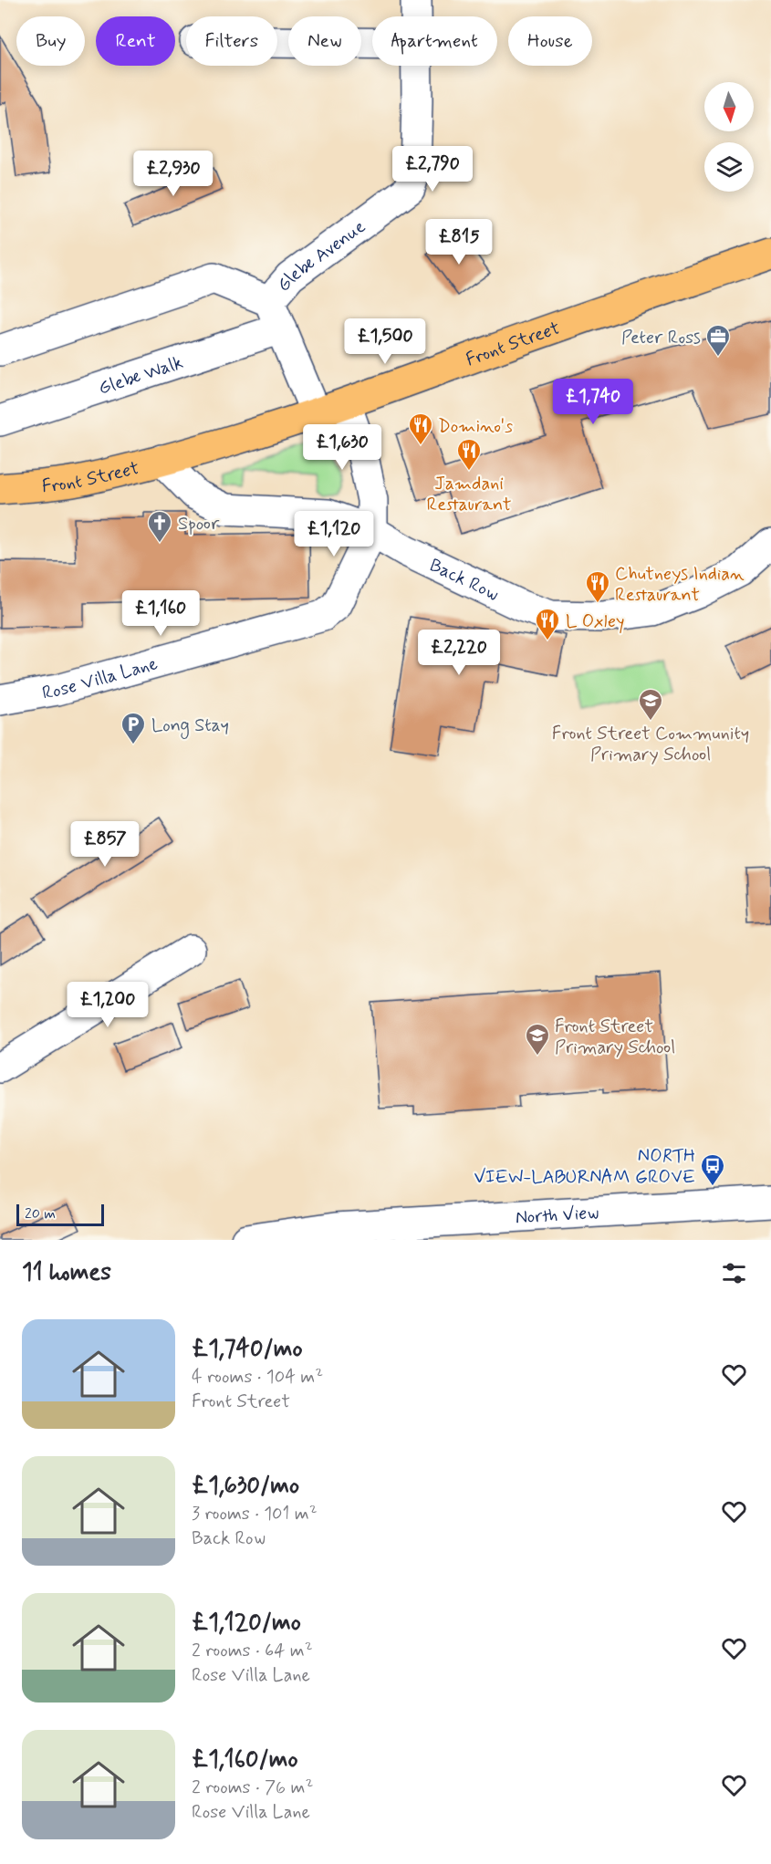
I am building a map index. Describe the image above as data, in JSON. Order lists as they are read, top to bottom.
{
  "streets": {
    "main road": ["Front Street"],
    "street": [
      "Glebe Avenue",
      "Glebe Walk",
      "Back Row",
      "Rose Villa Lane",
      "North View"
    ]
  },
  "crossings": [
    ["Front Street", "Back Row"],
    ["Back Row", "Rose Villa Lane"]
  ],
  "places": {
    "office": ["Peter Ross"],
    "restaurant": [
      "Domino's",
      "Jamdani Restaurant",
      "Chutneys Indian Restaurant",
      "L Oxley"
    ],
    "church": ["Spoor"],
    "school or university": ["Front Street Community Primary School", "Front Street Primary School"],
    "parking": ["Long Stay"],
    "bus stop": ["NORTH VIEW-LABURNAM GROVE"]
  },
  "scale_bar": "20 m",
  "north": "bottom",
  "page": {
    "chip": [
      "Buy",
      "Rent",
      "Filters",
      "New",
      "Apartment",
      "House"
    ],
    "price": [
      "£2,790",
      "£2,930",
      "£815",
      "£1,500",
      "£1,740",
      "£1,630",
      "£1,120",
      "£1,160",
      "£2,220",
      "£857",
      "£1,200"
    ],
    "scale": "20 m",
    "heading": "11 homes",
    "list": [
      {
        "name": "£1,740/mo",
        "note": "4 rooms · 104 m² · Front Street"
      },
      {
        "name": "£1,630/mo",
        "note": "3 rooms · 101 m² · Back Row"
      },
      {
        "name": "£1,120/mo",
        "note": "2 rooms · 64 m² · Rose Villa Lane"
      },
      {
        "name": "£1,160/mo",
        "note": "2 rooms · 76 m² · Rose Villa Lane"
      }
    ]
  }
}
